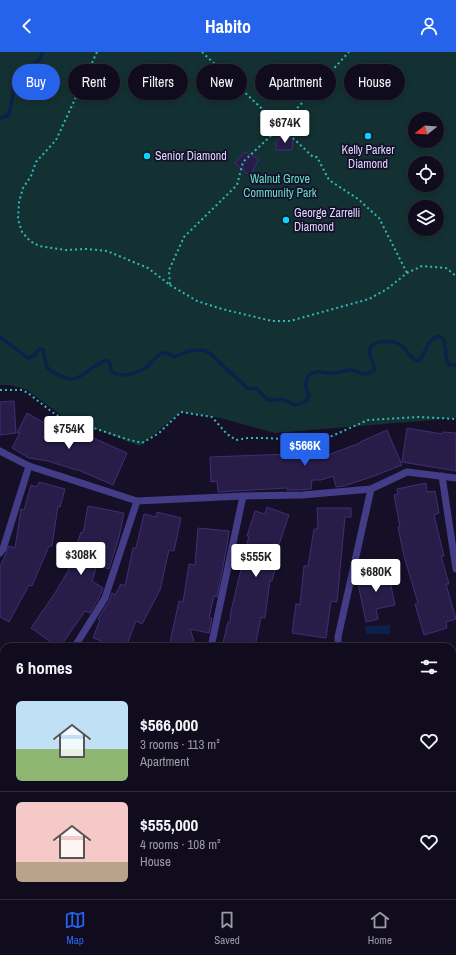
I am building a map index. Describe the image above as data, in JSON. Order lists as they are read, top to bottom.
{
  "parks": ["Walnut Grove Community Park"],
  "places": ["Kelly Parker Diamond", "Senior Diamond", "George Zarrelli Diamond"],
  "north": "left",
  "page": {
    "header": "Habito",
    "chip": [
      "Buy",
      "Rent",
      "Filters",
      "New",
      "Apartment",
      "House"
    ],
    "price": [
      "$674K",
      "$754K",
      "$566K",
      "$308K",
      "$555K",
      "$680K"
    ],
    "heading": "6 homes",
    "list": [
      {
        "name": "$566,000",
        "note": "3 rooms · 113 m² · Apartment"
      },
      {
        "name": "$555,000",
        "note": "4 rooms · 108 m² · House"
      }
    ],
    "tabs": ["Map", "Saved", "Home"]
  }
}
